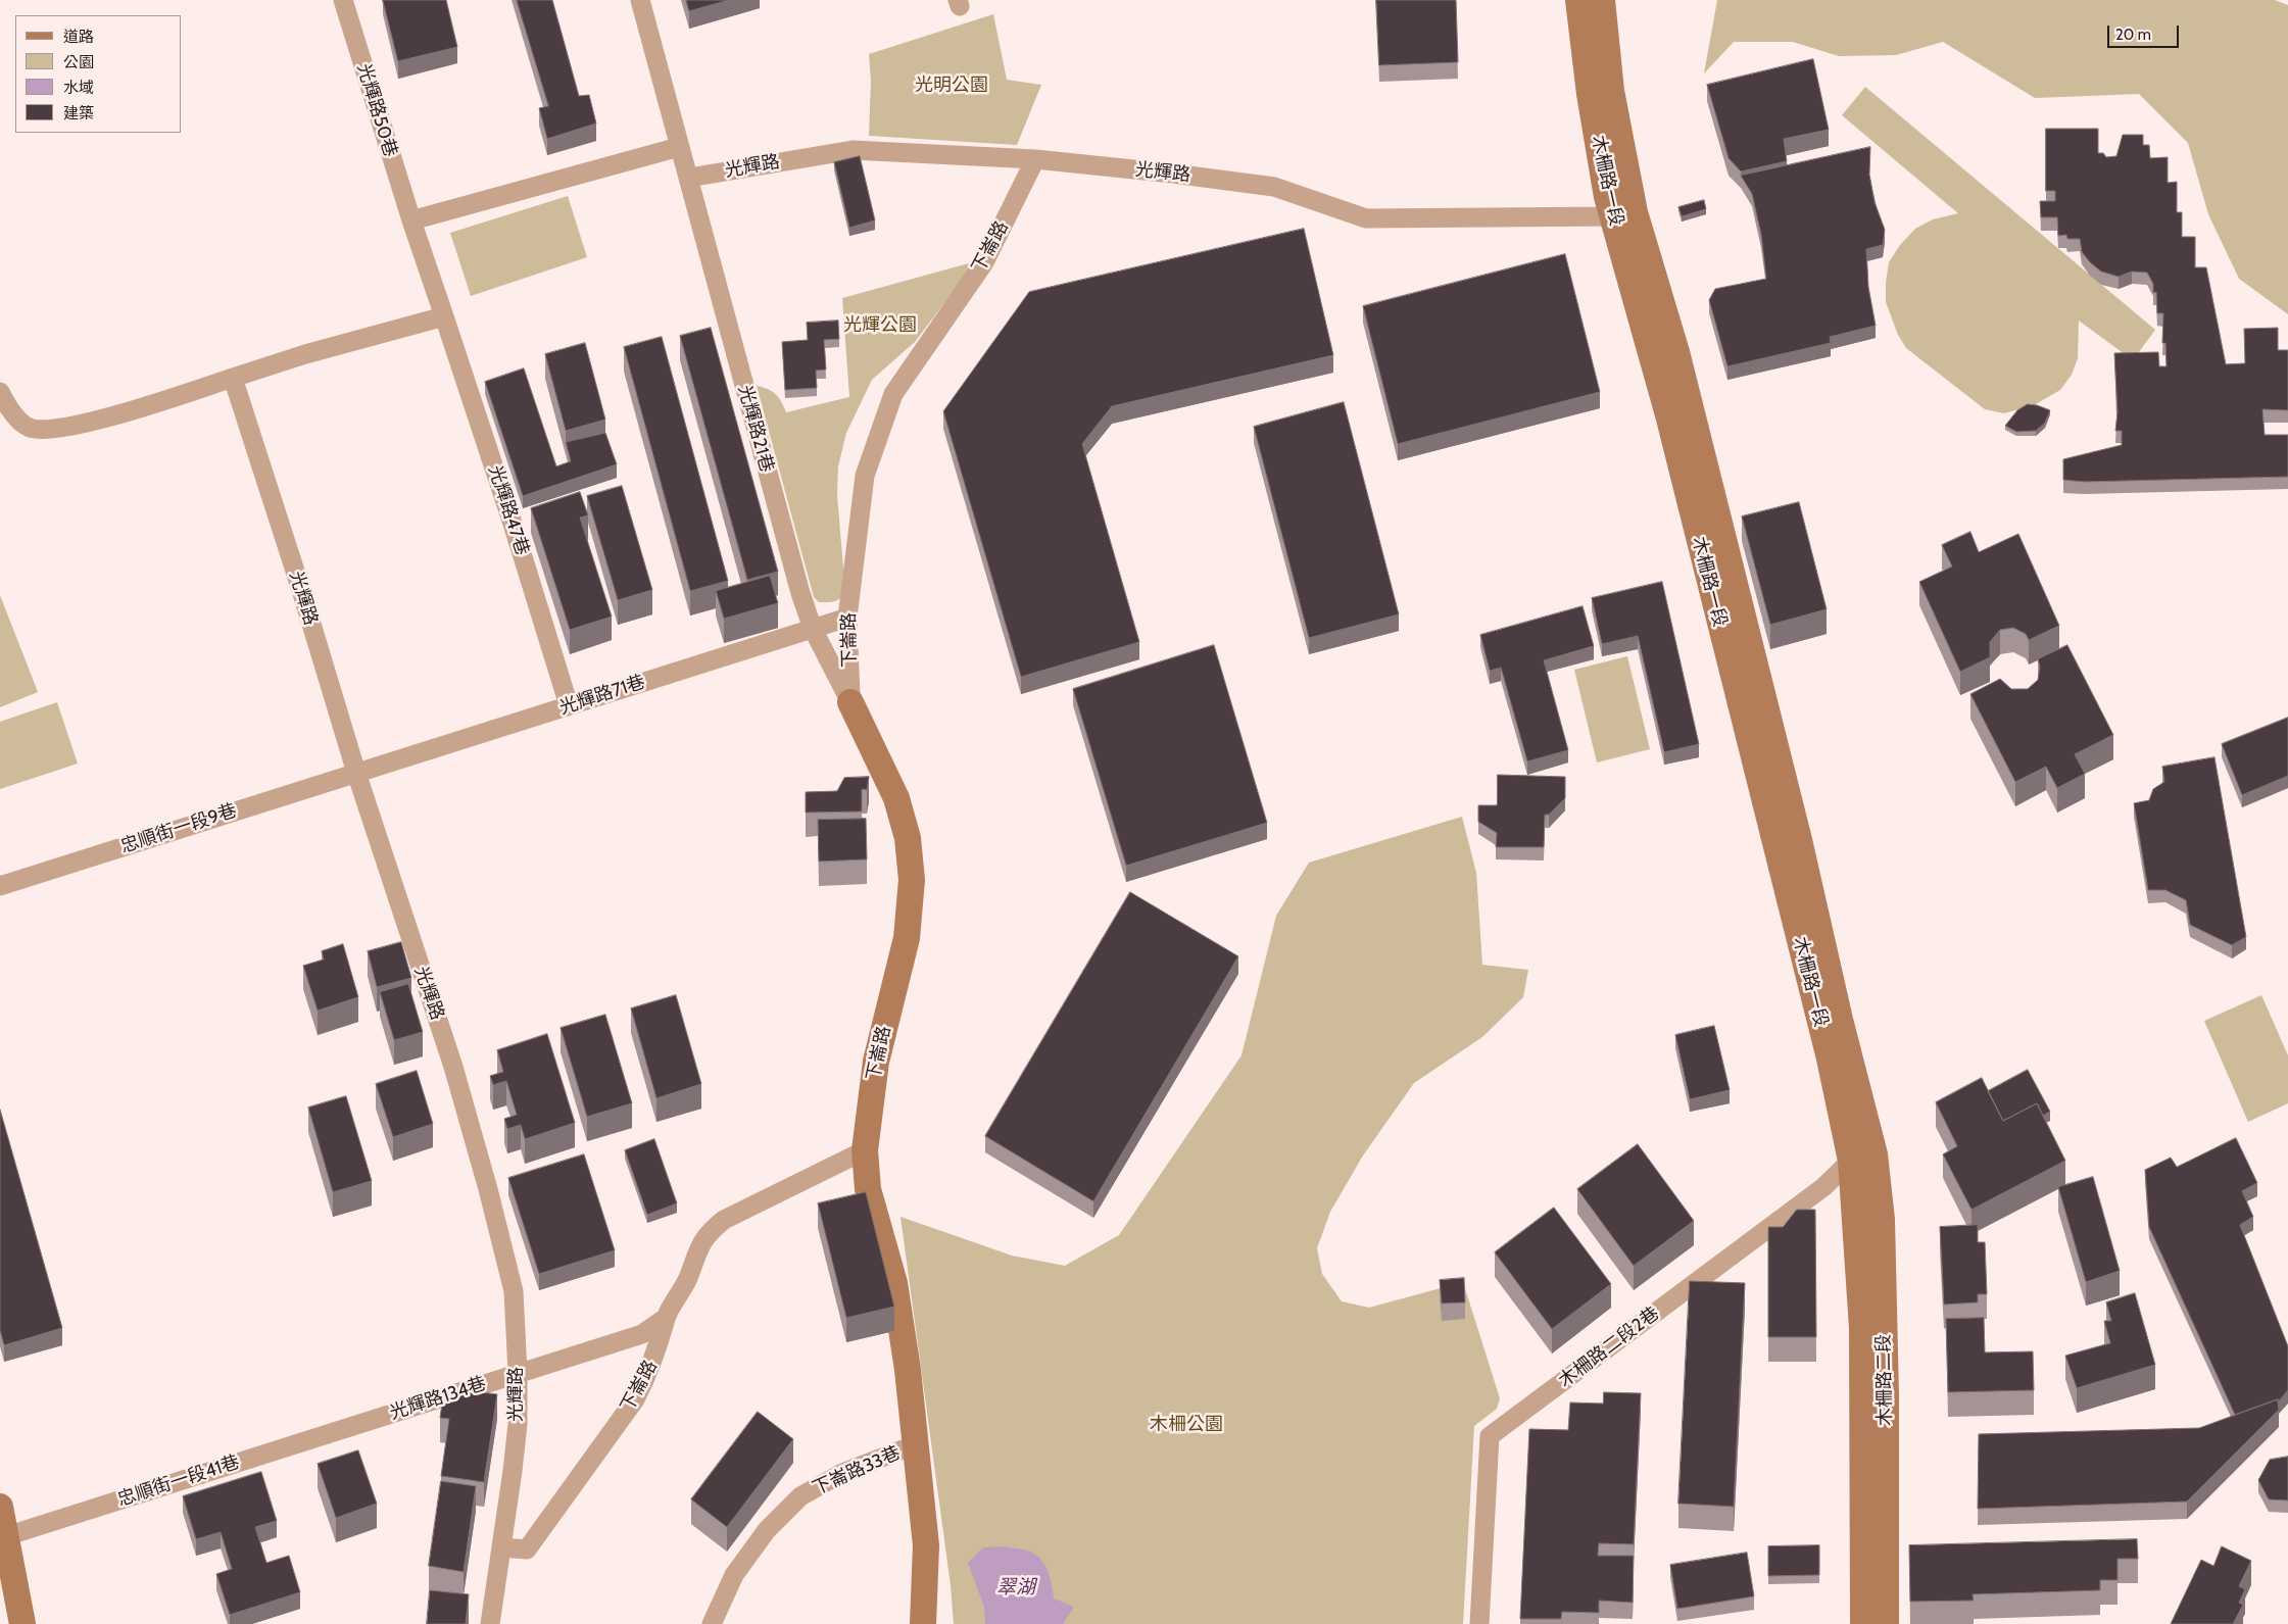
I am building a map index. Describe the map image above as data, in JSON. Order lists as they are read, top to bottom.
{
  "streets": {
    "main road": ["木柵路一段", "下崙路", "木柵路二段"],
    "street": [
      "光輝路50巷",
      "光輝路",
      "光輝路21巷",
      "光輝路47巷",
      "光輝路71巷",
      "忠順街一段9巷",
      "木柵路二段2巷",
      "光輝路134巷",
      "下崙路33巷",
      "忠順街一段41巷"
    ]
  },
  "crossings": [
    ["光輝路", "木柵路一段"],
    ["光輝路", "下崙路"],
    ["光輝路", "光輝路21巷"],
    ["光輝路", "光輝路71巷"],
    ["光輝路", "忠順街一段9巷"],
    ["光輝路", "光輝路134巷"],
    ["木柵路一段", "木柵路二段2巷"],
    ["木柵路一段", "木柵路二段"],
    ["下崙路", "光輝路21巷"],
    ["下崙路", "光輝路71巷"],
    ["下崙路", "光輝路134巷"],
    ["下崙路", "下崙路33巷"],
    ["光輝路21巷", "光輝路71巷"],
    ["光輝路47巷", "光輝路71巷"],
    ["光輝路71巷", "忠順街一段9巷"],
    ["木柵路二段2巷", "木柵路二段"],
    ["光輝路134巷", "忠順街一段41巷"]
  ],
  "water": ["翠湖"],
  "parks": ["光明公園", "光輝公園", "木柵公園"],
  "legend": [
    "道路",
    "公園",
    "水域",
    "建築"
  ],
  "scale_bar": "20 m"
}
